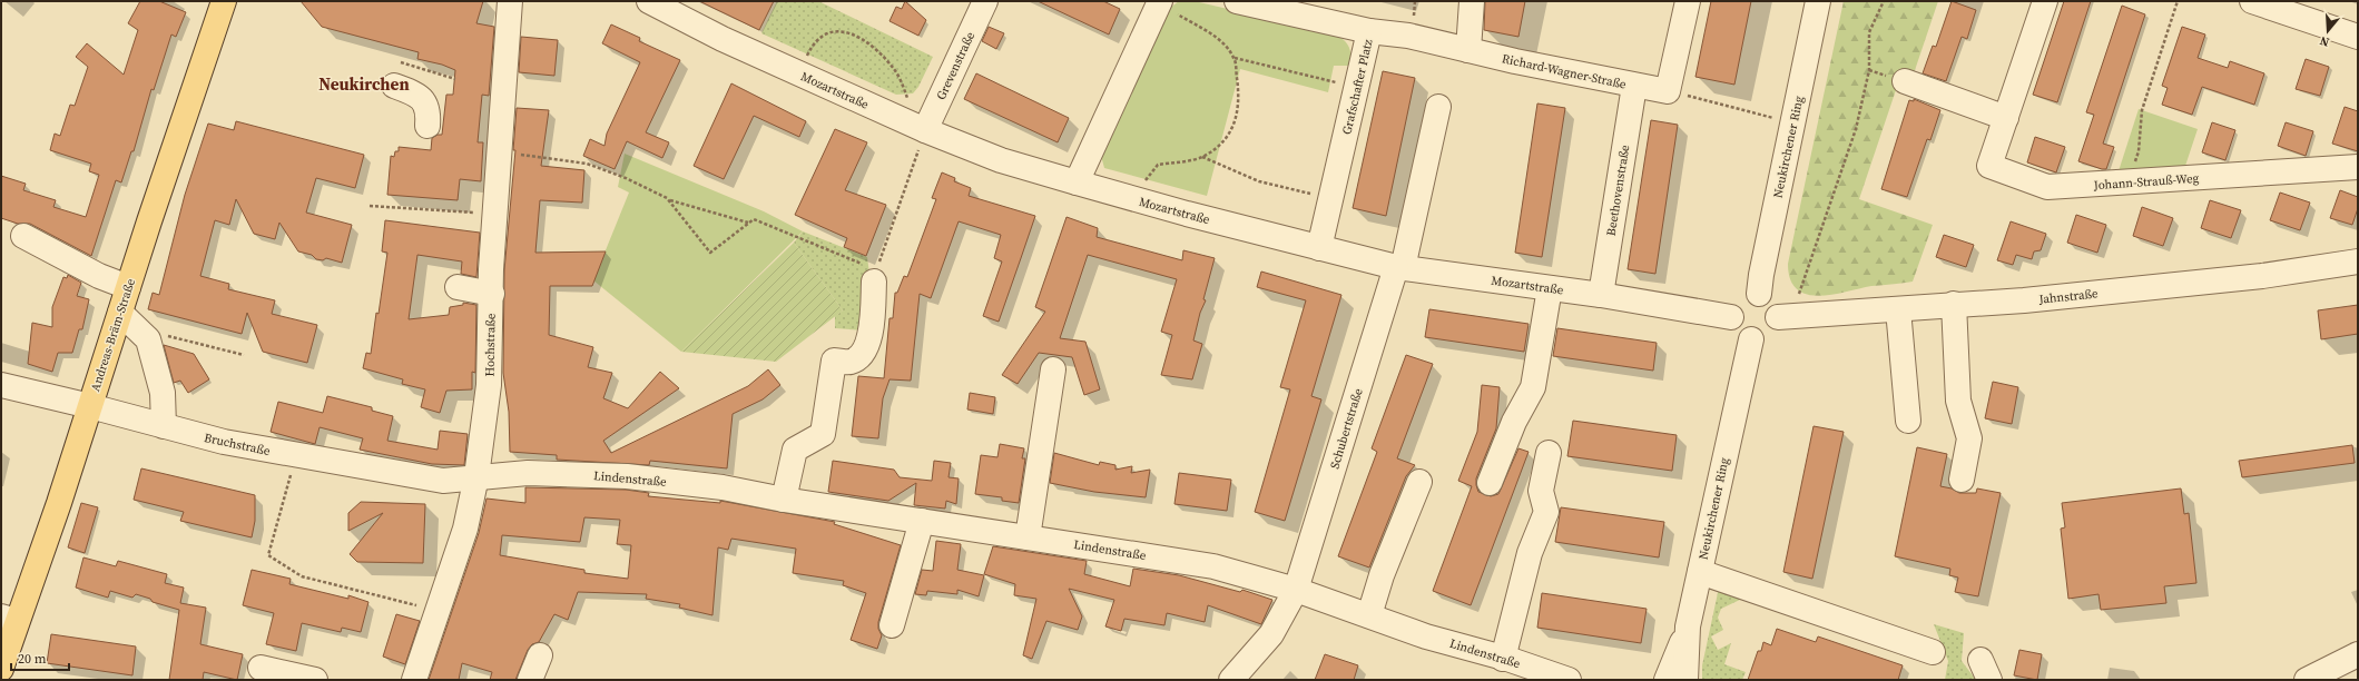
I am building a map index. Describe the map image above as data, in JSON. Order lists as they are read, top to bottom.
{
  "streets": {
    "main road": ["Andreas-Bräm-Straße"],
    "street": [
      "Grevenstraße",
      "Richard-Wagner-Straße",
      "Grafschafter Platz",
      "Mozartstraße",
      "Neukirchener Ring",
      "Johann-Strauß-Weg",
      "Beethovenstraße",
      "Jahnstraße",
      "Hochstraße",
      "Schubertstraße",
      "Bruchstraße",
      "Lindenstraße"
    ]
  },
  "crossings": [
    ["Grevenstraße", "Mozartstraße"],
    ["Richard-Wagner-Straße", "Grafschafter Platz"],
    ["Richard-Wagner-Straße", "Beethovenstraße"],
    ["Grafschafter Platz", "Mozartstraße"],
    ["Mozartstraße", "Neukirchener Ring"],
    ["Mozartstraße", "Beethovenstraße"],
    ["Mozartstraße", "Jahnstraße"],
    ["Mozartstraße", "Schubertstraße"],
    ["Neukirchener Ring", "Jahnstraße"],
    ["Andreas-Bräm-Straße", "Bruchstraße"],
    ["Hochstraße", "Bruchstraße"],
    ["Hochstraße", "Lindenstraße"],
    ["Schubertstraße", "Lindenstraße"],
    ["Bruchstraße", "Lindenstraße"]
  ],
  "districts": ["Neukirchen"],
  "scale_bar": "20 m",
  "north": "bottom"
}
